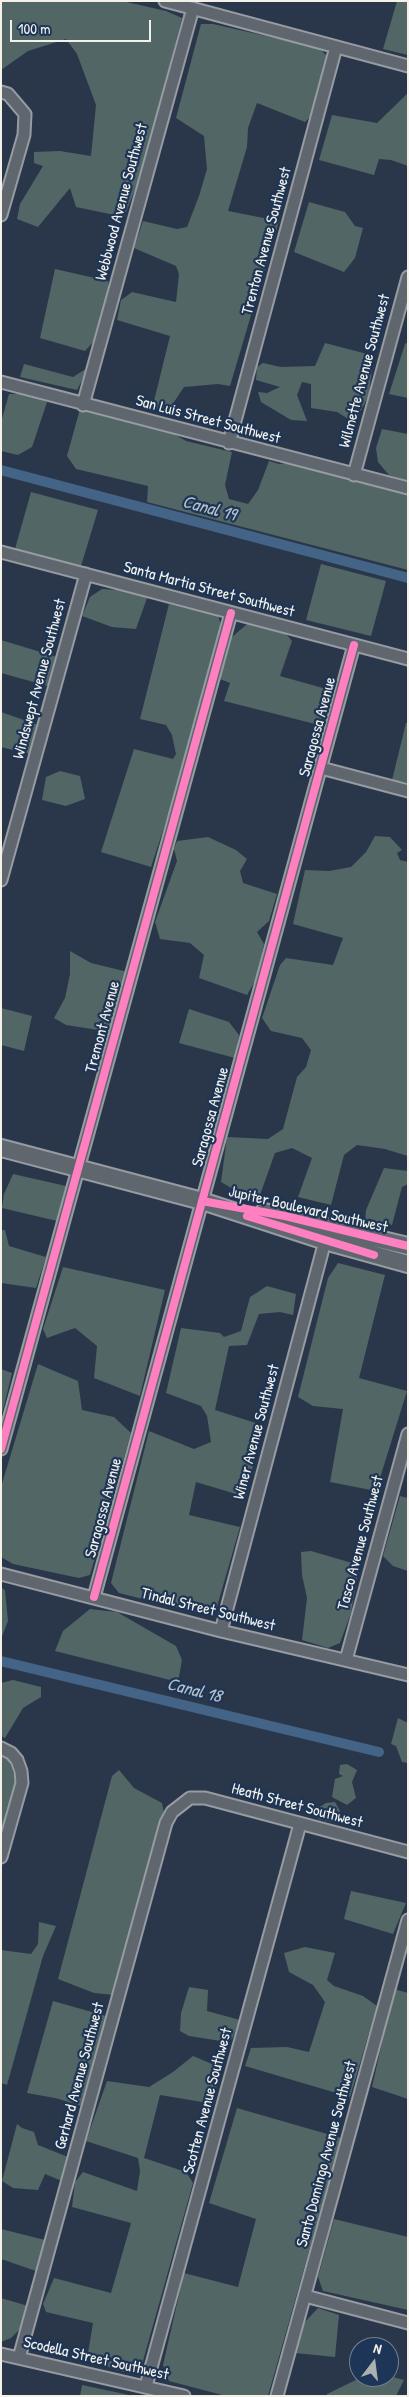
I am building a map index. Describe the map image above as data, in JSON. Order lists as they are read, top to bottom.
{
  "streets": {
    "street": [
      "Webbwood Avenue Southwest",
      "Trenton Avenue Southwest",
      "Wilmette Avenue Southwest",
      "San Luis Street Southwest",
      "Santa Martia Street Southwest",
      "Windswept Avenue Southwest",
      "Saragossa Avenue",
      "Tremont Avenue",
      "Jupiter Boulevard Southwest",
      "Winer Avenue Southwest",
      "Tasco Avenue Southwest",
      "Tindal Street Southwest",
      "Heath Street Southwest",
      "Gerhard Avenue Southwest",
      "Scotten Avenue Southwest",
      "Santo Domingo Avenue Southwest",
      "Scodella Street Southwest"
    ]
  },
  "crossings": [
    ["Webbwood Avenue Southwest", "San Luis Street Southwest"],
    ["Trenton Avenue Southwest", "San Luis Street Southwest"],
    ["Wilmette Avenue Southwest", "San Luis Street Southwest"],
    ["Santa Martia Street Southwest", "Windswept Avenue Southwest"],
    ["Santa Martia Street Southwest", "Saragossa Avenue"],
    ["Santa Martia Street Southwest", "Tremont Avenue"],
    ["Saragossa Avenue", "Jupiter Boulevard Southwest"],
    ["Saragossa Avenue", "Tindal Street Southwest"],
    ["Tremont Avenue", "Jupiter Boulevard Southwest"],
    ["Jupiter Boulevard Southwest", "Winer Avenue Southwest"],
    ["Winer Avenue Southwest", "Tindal Street Southwest"],
    ["Tasco Avenue Southwest", "Tindal Street Southwest"],
    ["Heath Street Southwest", "Gerhard Avenue Southwest"],
    ["Heath Street Southwest", "Scotten Avenue Southwest"],
    ["Gerhard Avenue Southwest", "Scodella Street Southwest"],
    ["Scotten Avenue Southwest", "Scodella Street Southwest"]
  ],
  "water": ["Canal 19", "Canal 18"],
  "scale_bar": "100 m",
  "north": "top"
}
